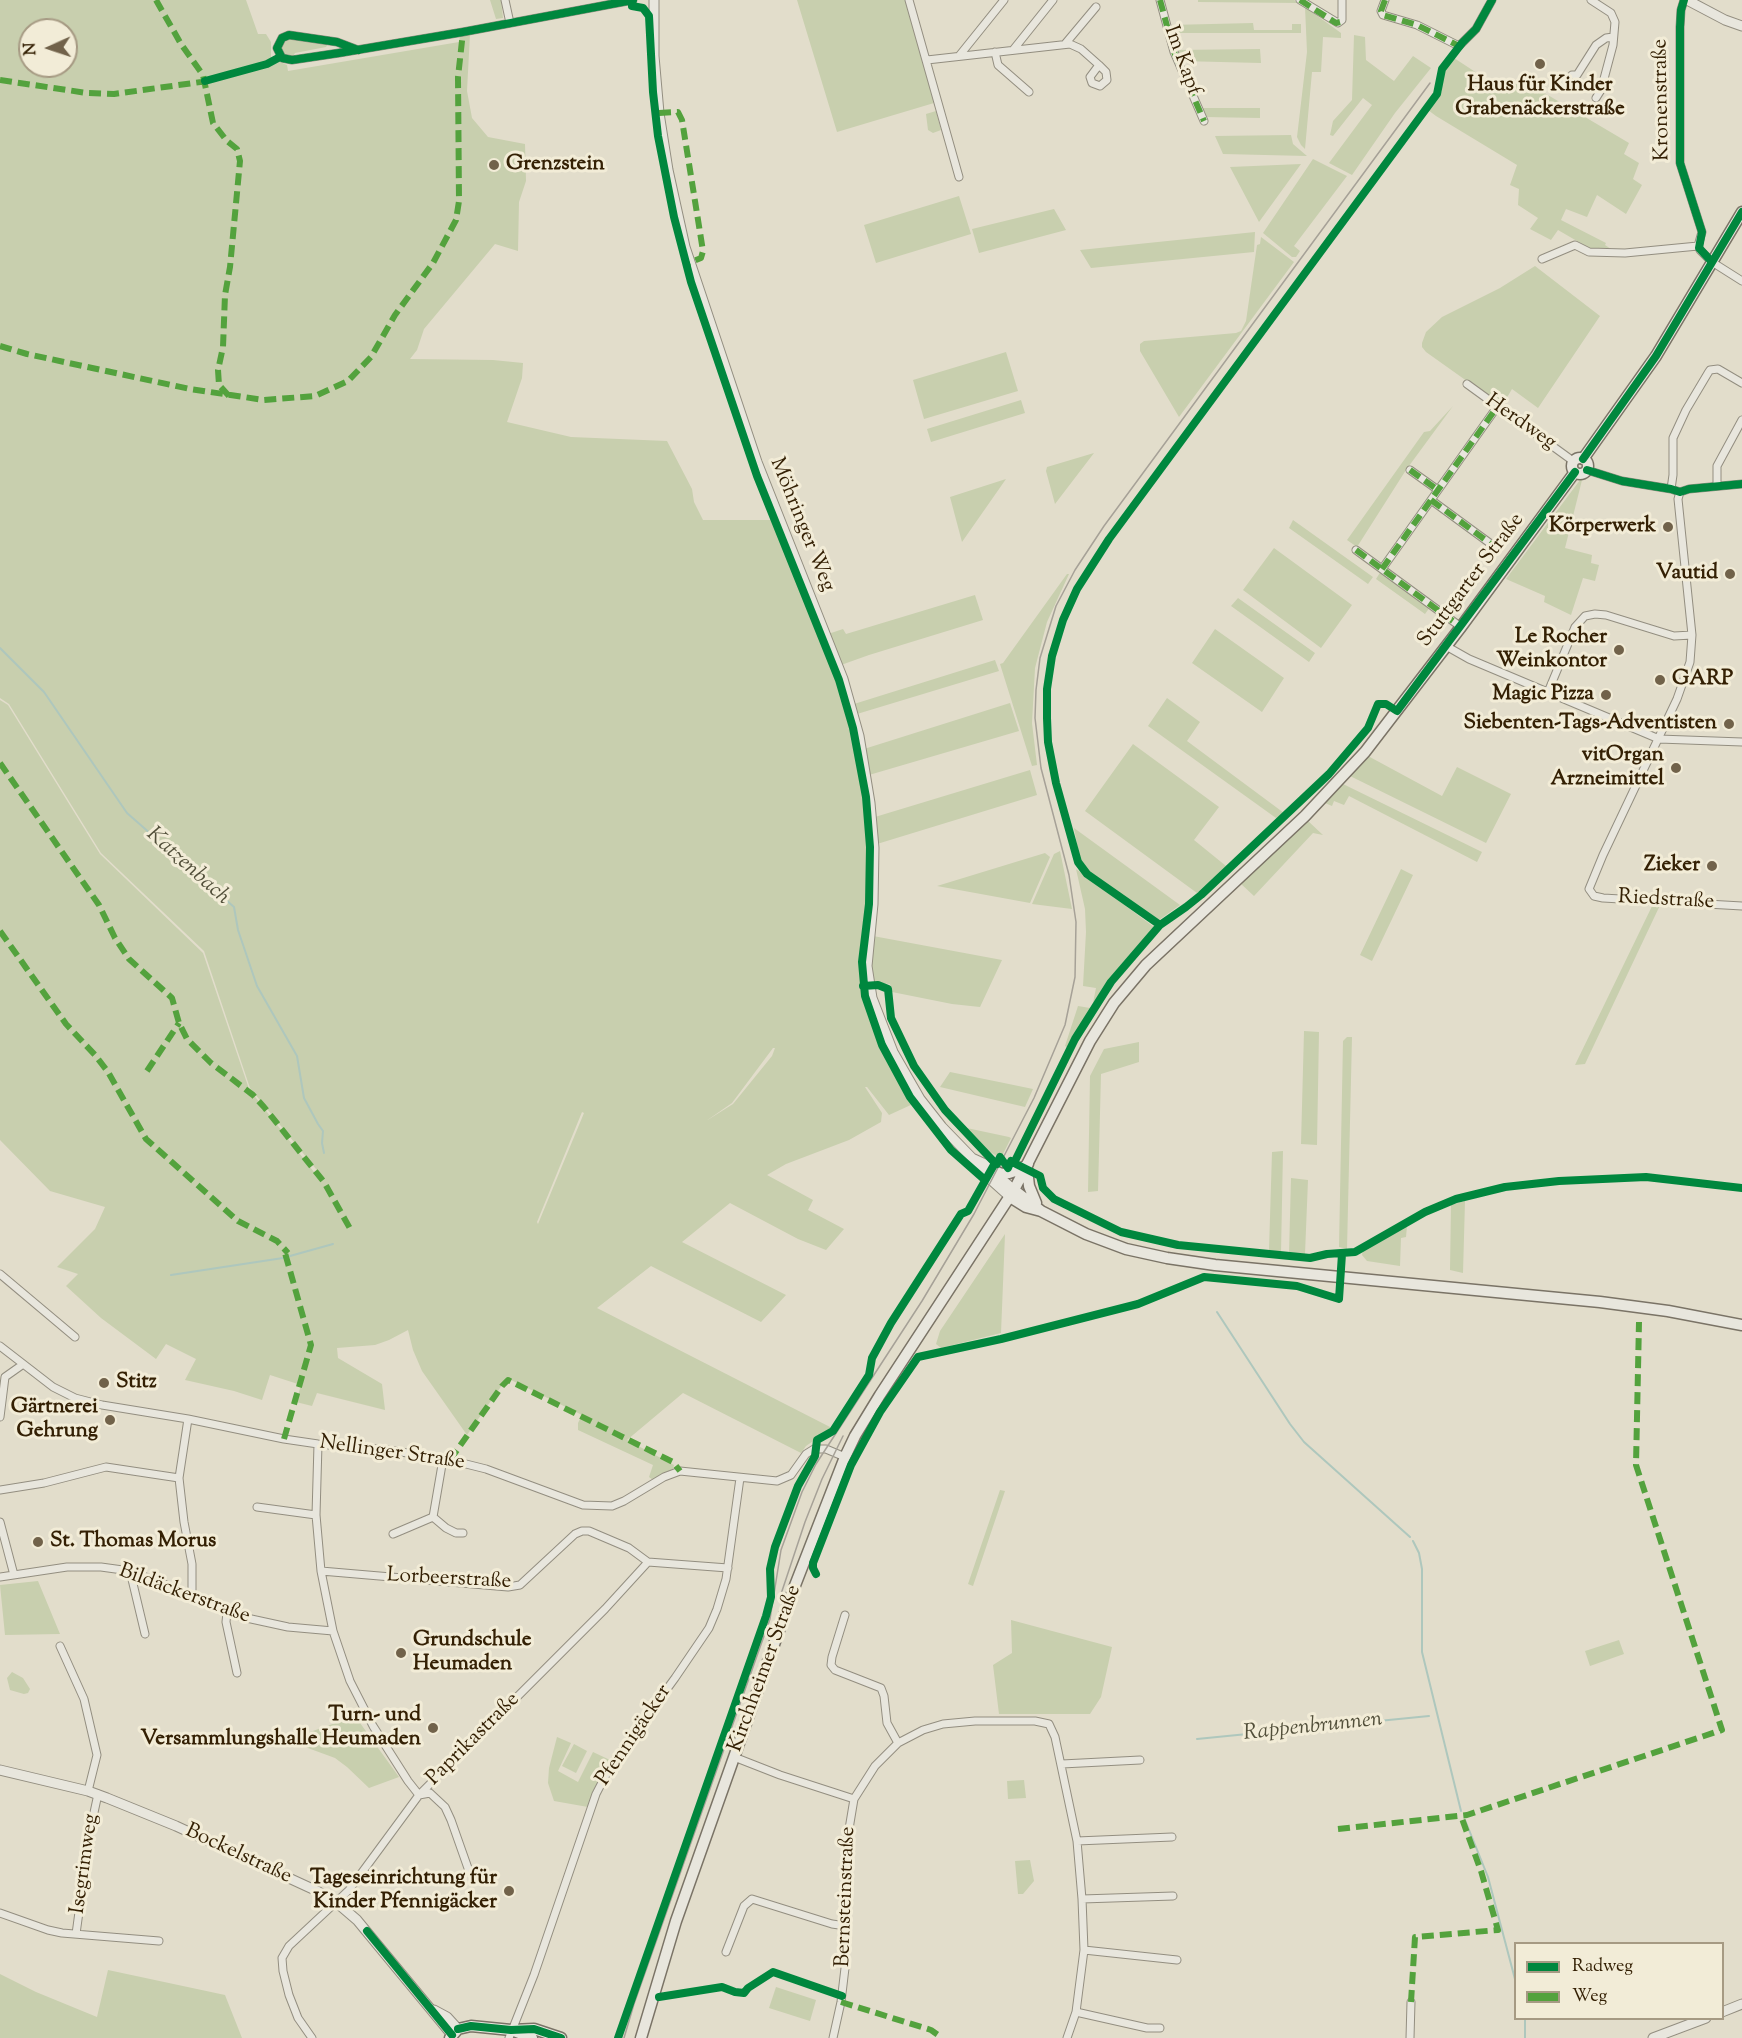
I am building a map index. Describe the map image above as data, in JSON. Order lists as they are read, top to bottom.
{
  "streets": {
    "main road": ["Stuttgarter Straße", "Kirchheimer Straße", "Bockelstraße"],
    "street": [
      "Im Kapf",
      "Kronenstraße",
      "Herdweg",
      "Möhringer Weg",
      "Riedstraße",
      "Nellinger Straße",
      "Lorbeerstraße",
      "Bildäckerstraße",
      "Pfennigäcker",
      "Paprikastraße",
      "Isegrimweg",
      "Bernsteinstraße"
    ]
  },
  "crossings": [
    ["Herdweg", "Stuttgarter Straße"],
    ["Möhringer Weg", "Stuttgarter Straße"],
    ["Möhringer Weg", "Kirchheimer Straße"],
    ["Stuttgarter Straße", "Kirchheimer Straße"],
    ["Nellinger Straße", "Kirchheimer Straße"],
    ["Nellinger Straße", "Pfennigäcker"],
    ["Lorbeerstraße", "Pfennigäcker"],
    ["Lorbeerstraße", "Paprikastraße"],
    ["Pfennigäcker", "Bockelstraße"],
    ["Paprikastraße", "Bockelstraße"],
    ["Bockelstraße", "Isegrimweg"]
  ],
  "water": ["Katzenbach", "Rappenbrunnen"],
  "places": [
    "Haus für Kinder Grabenäckerstraße",
    "Grenzstein",
    "Körperwerk",
    "Vautid",
    "Le Rocher Weinkontor",
    "GARP",
    "Magic Pizza",
    "Siebenten-Tags-Adventisten",
    "vitOrgan Arzneimittel",
    "Zieker",
    "Stitz",
    "Gärtnerei Gehrung",
    "St. Thomas Morus",
    "Grundschule Heumaden",
    "Turn- und Versammlungshalle Heumaden",
    "Tageseinrichtung für Kinder Pfennigäcker"
  ],
  "legend": ["Radweg", "Weg"],
  "north": "left"
}
